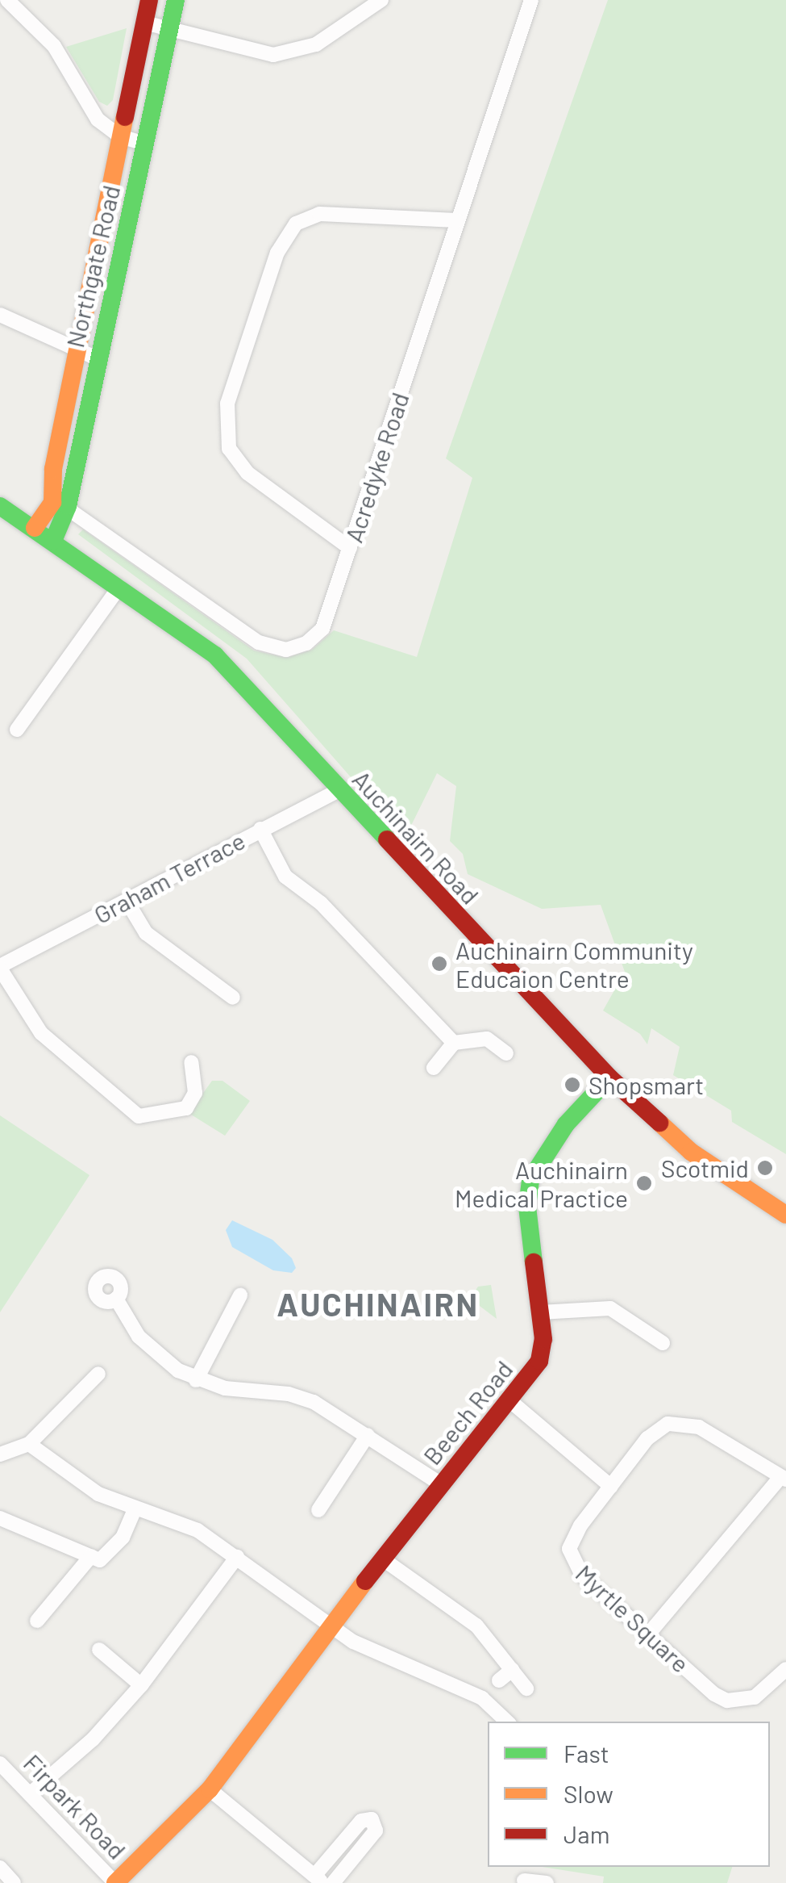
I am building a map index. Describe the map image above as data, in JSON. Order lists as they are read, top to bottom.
{
  "streets": {
    "street": [
      "Northgate Road",
      "Acredyke Road",
      "Auchinairn Road",
      "Graham Terrace",
      "Beech Road",
      "Myrtle Square",
      "Firpark Road"
    ]
  },
  "crossings": [
    ["Northgate Road", "Acredyke Road"],
    ["Northgate Road", "Auchinairn Road"],
    ["Auchinairn Road", "Graham Terrace"],
    ["Auchinairn Road", "Beech Road"],
    ["Beech Road", "Firpark Road"]
  ],
  "districts": ["AUCHINAIRN"],
  "places": [
    "Auchinairn Community Educaion Centre",
    "Shopsmart",
    "Scotmid",
    "Auchinairn Medical Practice"
  ],
  "legend": ["Fast", "Slow", "Jam"]
}
